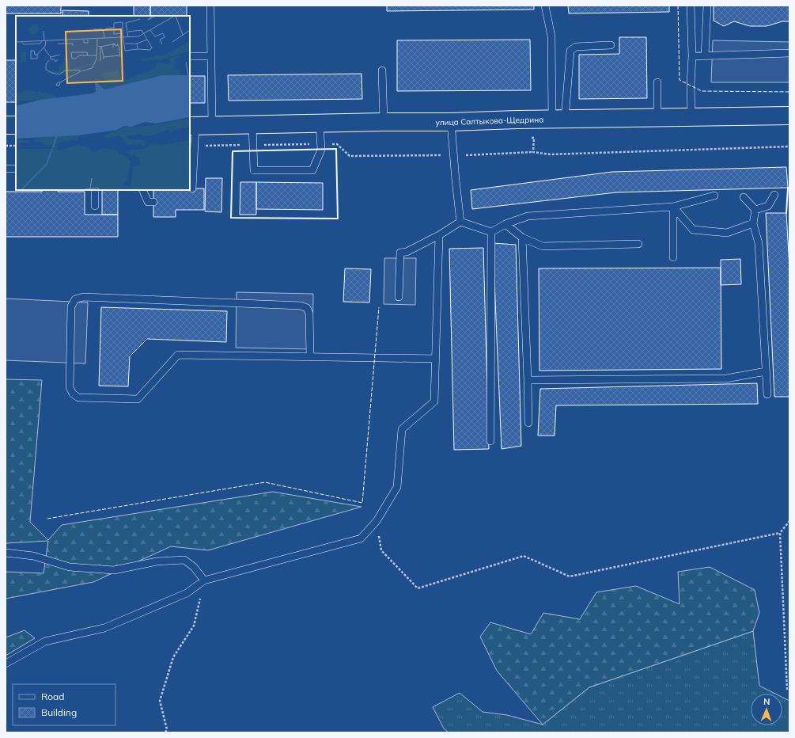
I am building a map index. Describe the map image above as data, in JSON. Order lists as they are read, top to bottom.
{
  "streets": {
    "main road": ["улица Салтыкова-Щедрина"]
  },
  "legend": ["Road", "Building"],
  "north": "top"
}
